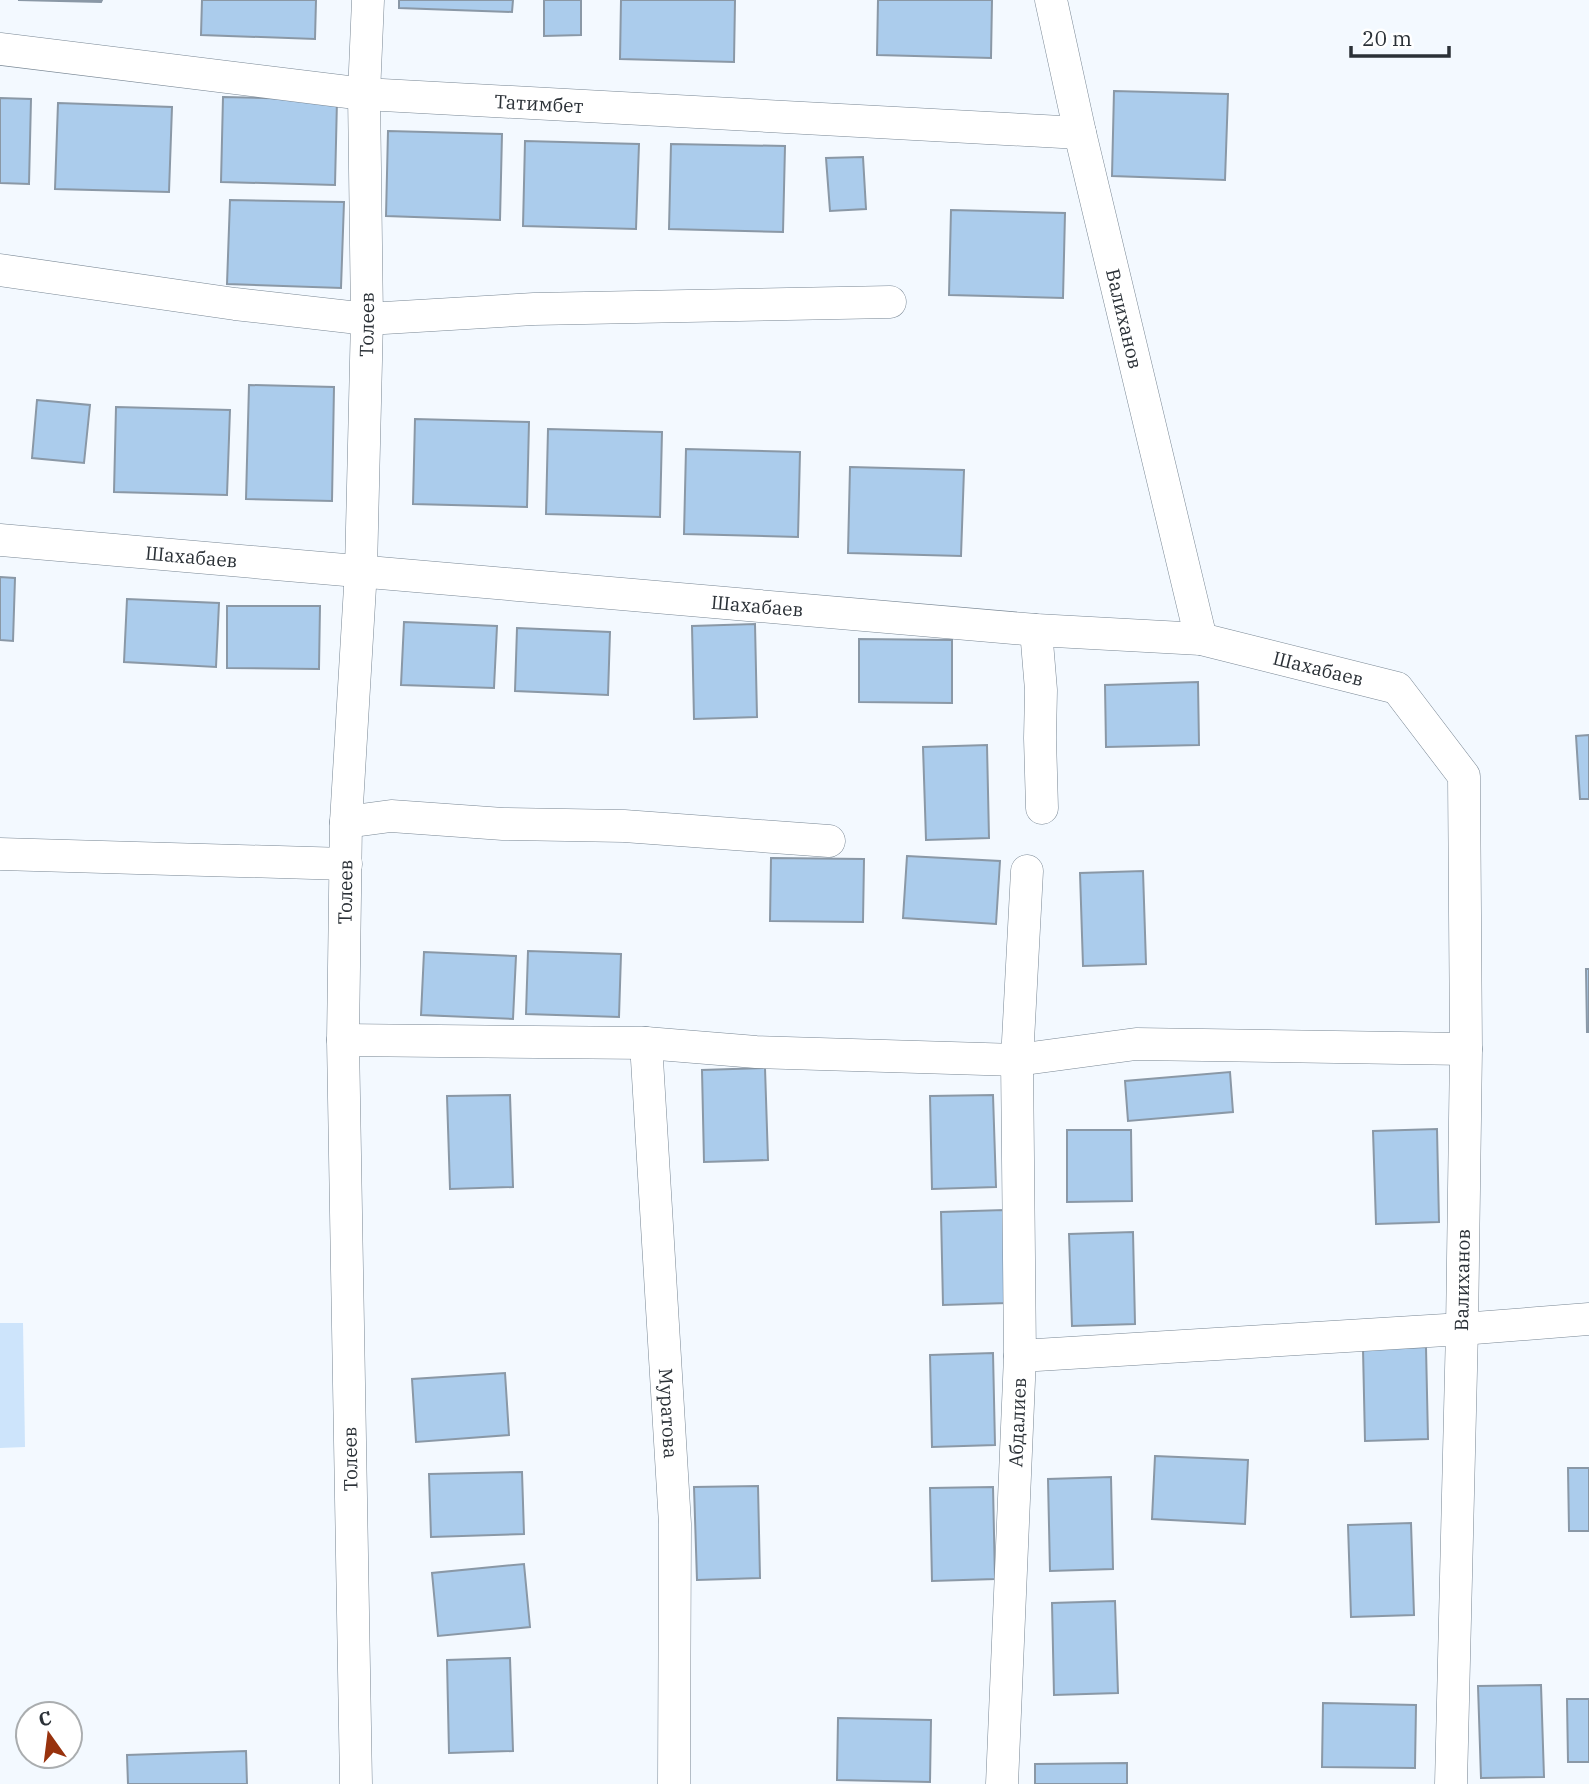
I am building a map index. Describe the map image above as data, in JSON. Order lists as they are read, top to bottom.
{
  "streets": {
    "street": [
      "Татимбет",
      "Валиханов",
      "Толеев",
      "Шахабаев",
      "Муратова",
      "Абдалиев"
    ]
  },
  "crossings": [
    ["Татимбет", "Валиханов"],
    ["Татимбет", "Толеев"],
    ["Валиханов", "Шахабаев"],
    ["Толеев", "Шахабаев"]
  ],
  "scale_bar": "20 m",
  "north": "top"
}
